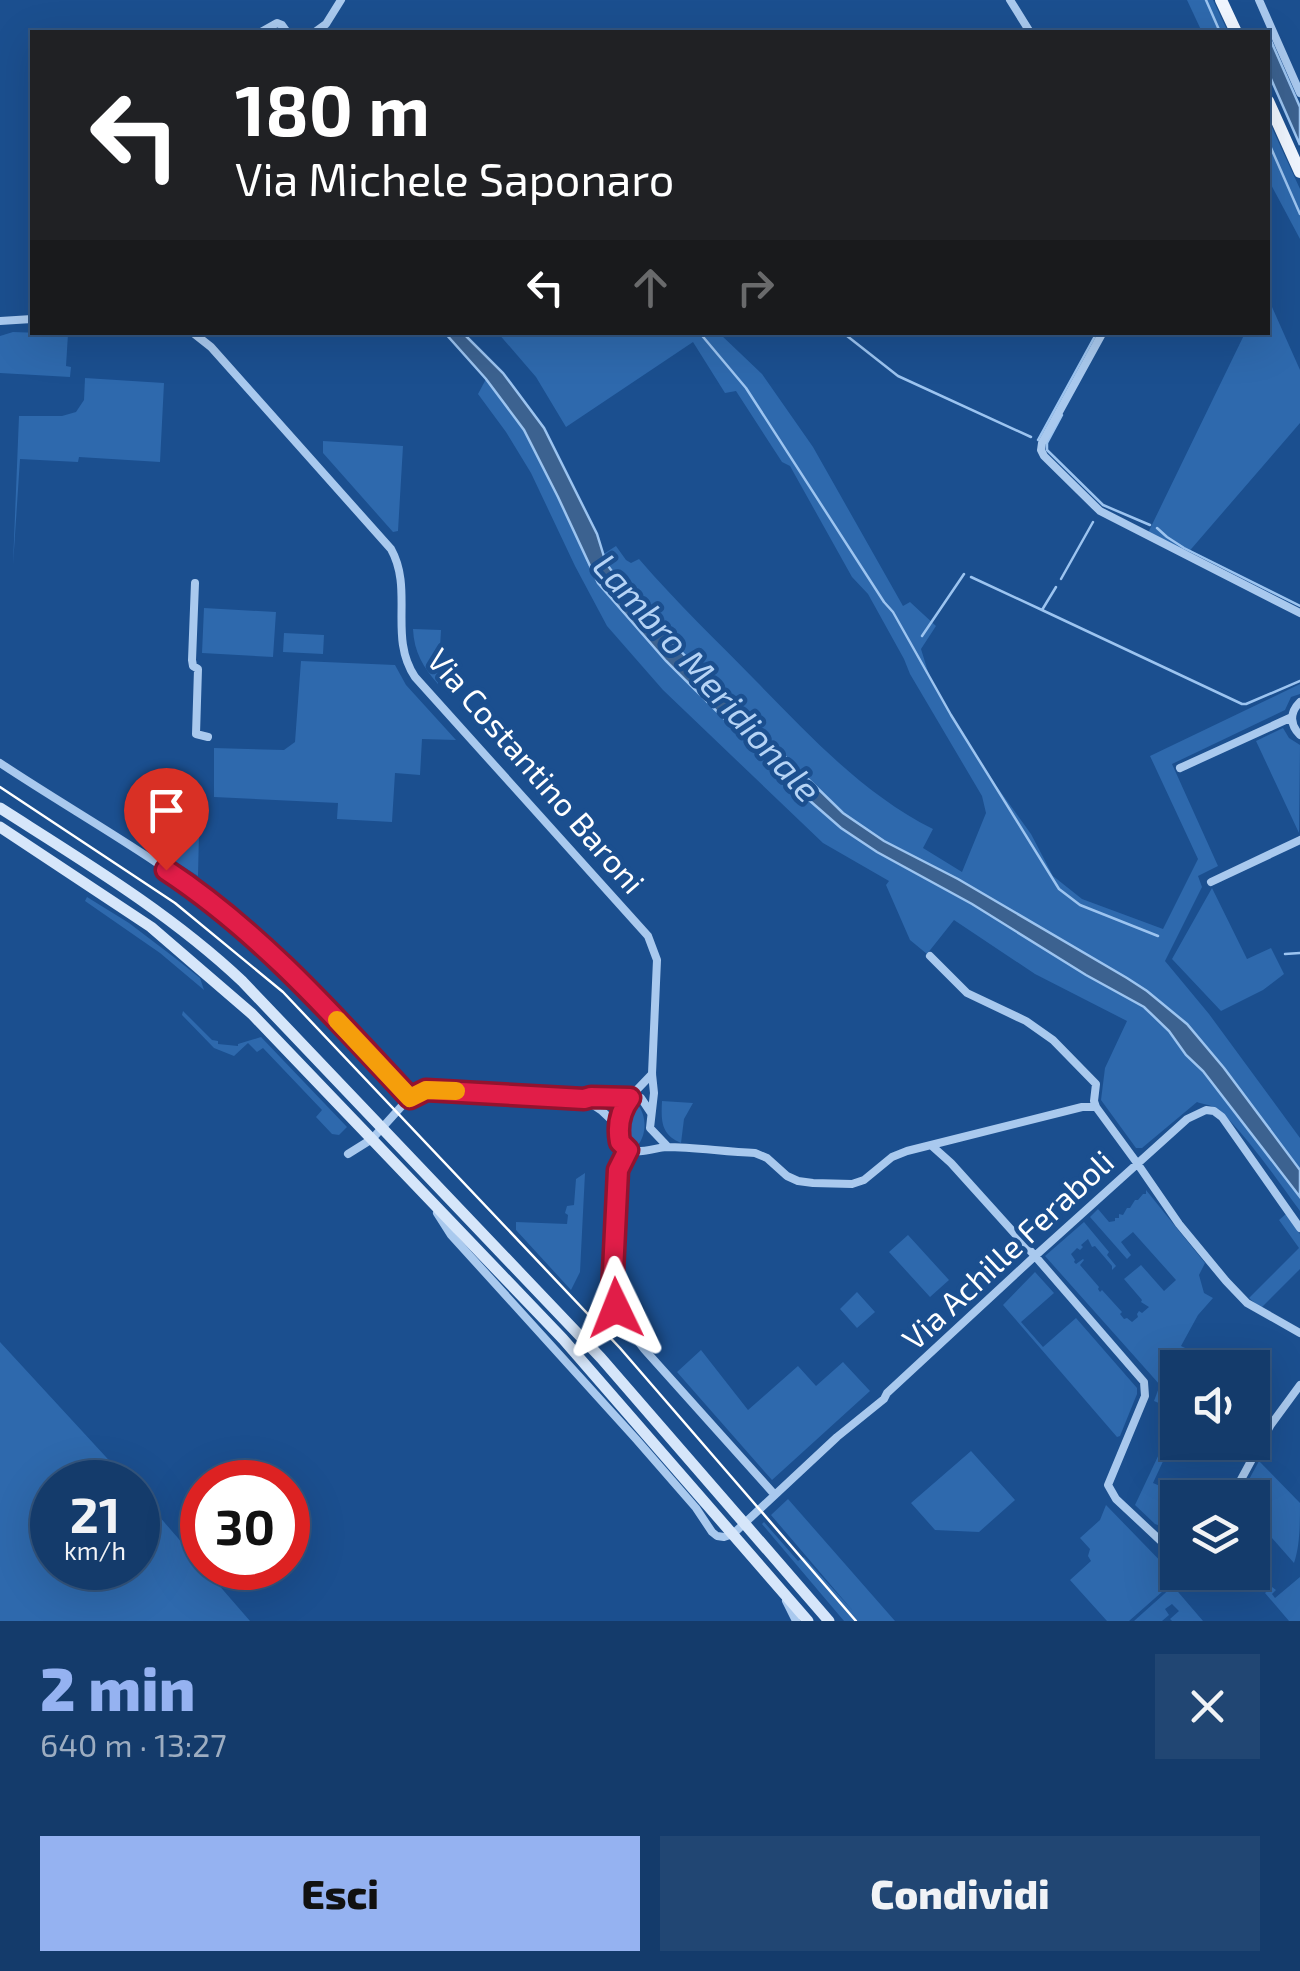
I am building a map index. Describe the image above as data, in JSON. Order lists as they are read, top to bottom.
{
  "streets": {
    "street": ["Via Costantino Baroni", "Via Achille Feraboli"]
  },
  "water": ["Lambro Meridionale"],
  "page": {
    "turn": ["180 m", "Via Michele Saponaro"],
    "speed": "21 km/h",
    "limit": "30",
    "heading": ["2 min", "640 m · 13:27"],
    "buttons": ["Esci", "Condividi"]
  }
}
